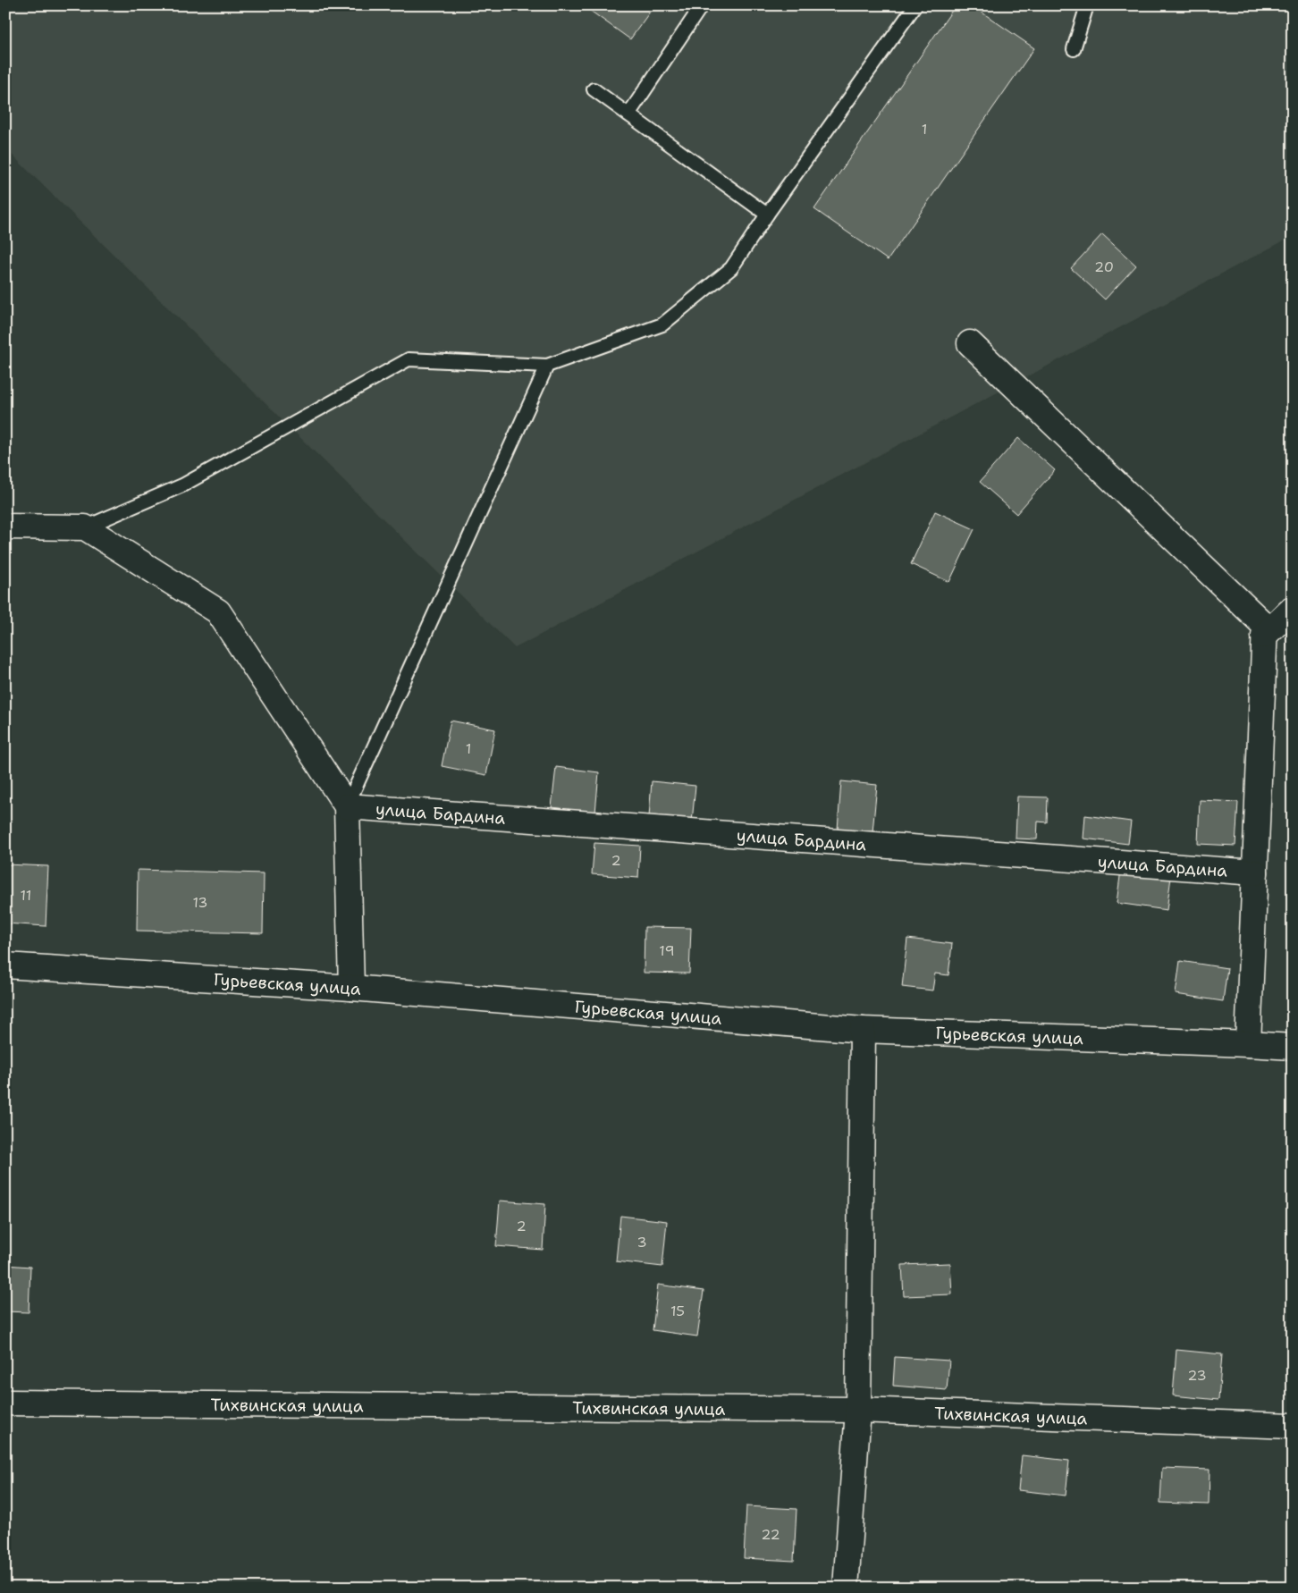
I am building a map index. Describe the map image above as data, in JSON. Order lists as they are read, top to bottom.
{
  "streets": {
    "street": ["улица Бардина", "Гурьевская улица", "Тихвинская улица"]
  },
  "house_numbers": [
    "1",
    "20",
    "1",
    "2",
    "11",
    "13",
    "19",
    "2",
    "3",
    "15",
    "23",
    "22"
  ]
}
